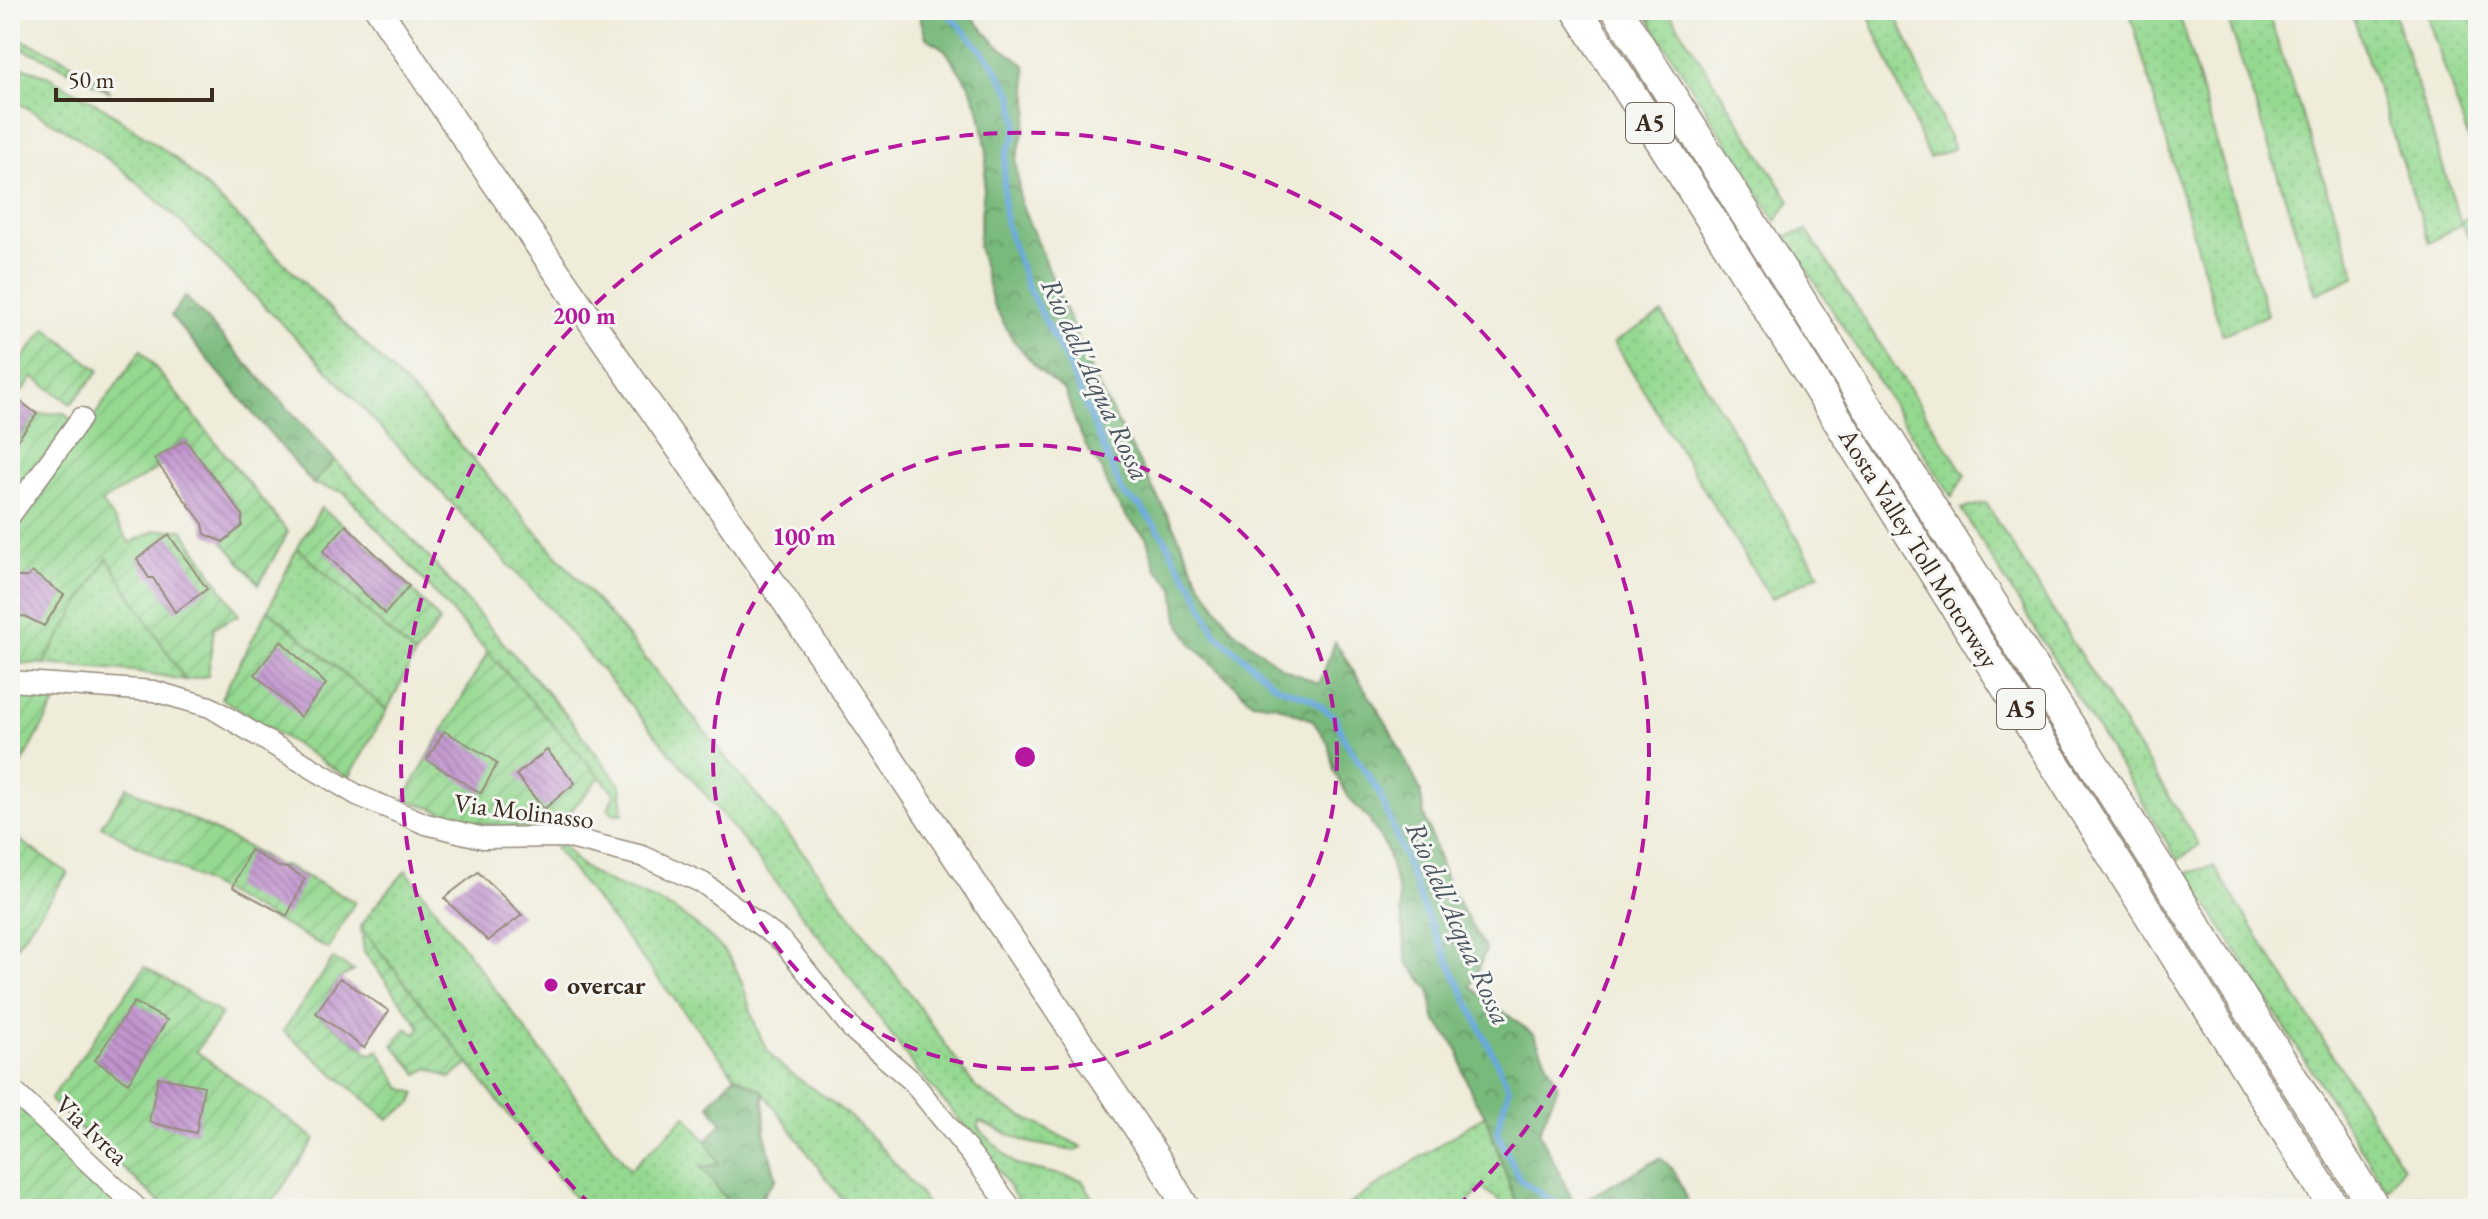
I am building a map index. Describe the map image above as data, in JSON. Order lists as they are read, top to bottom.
{
  "streets": {
    "highway": ["A5", "Aosta Valley Toll Motorway"],
    "street": ["Via Molinasso", "Via Ivrea"]
  },
  "water": ["Rio dell'Acqua Rossa"],
  "places": ["overcar"],
  "scale_bar": "50 m",
  "rings": ["200 m", "100 m"]
}
